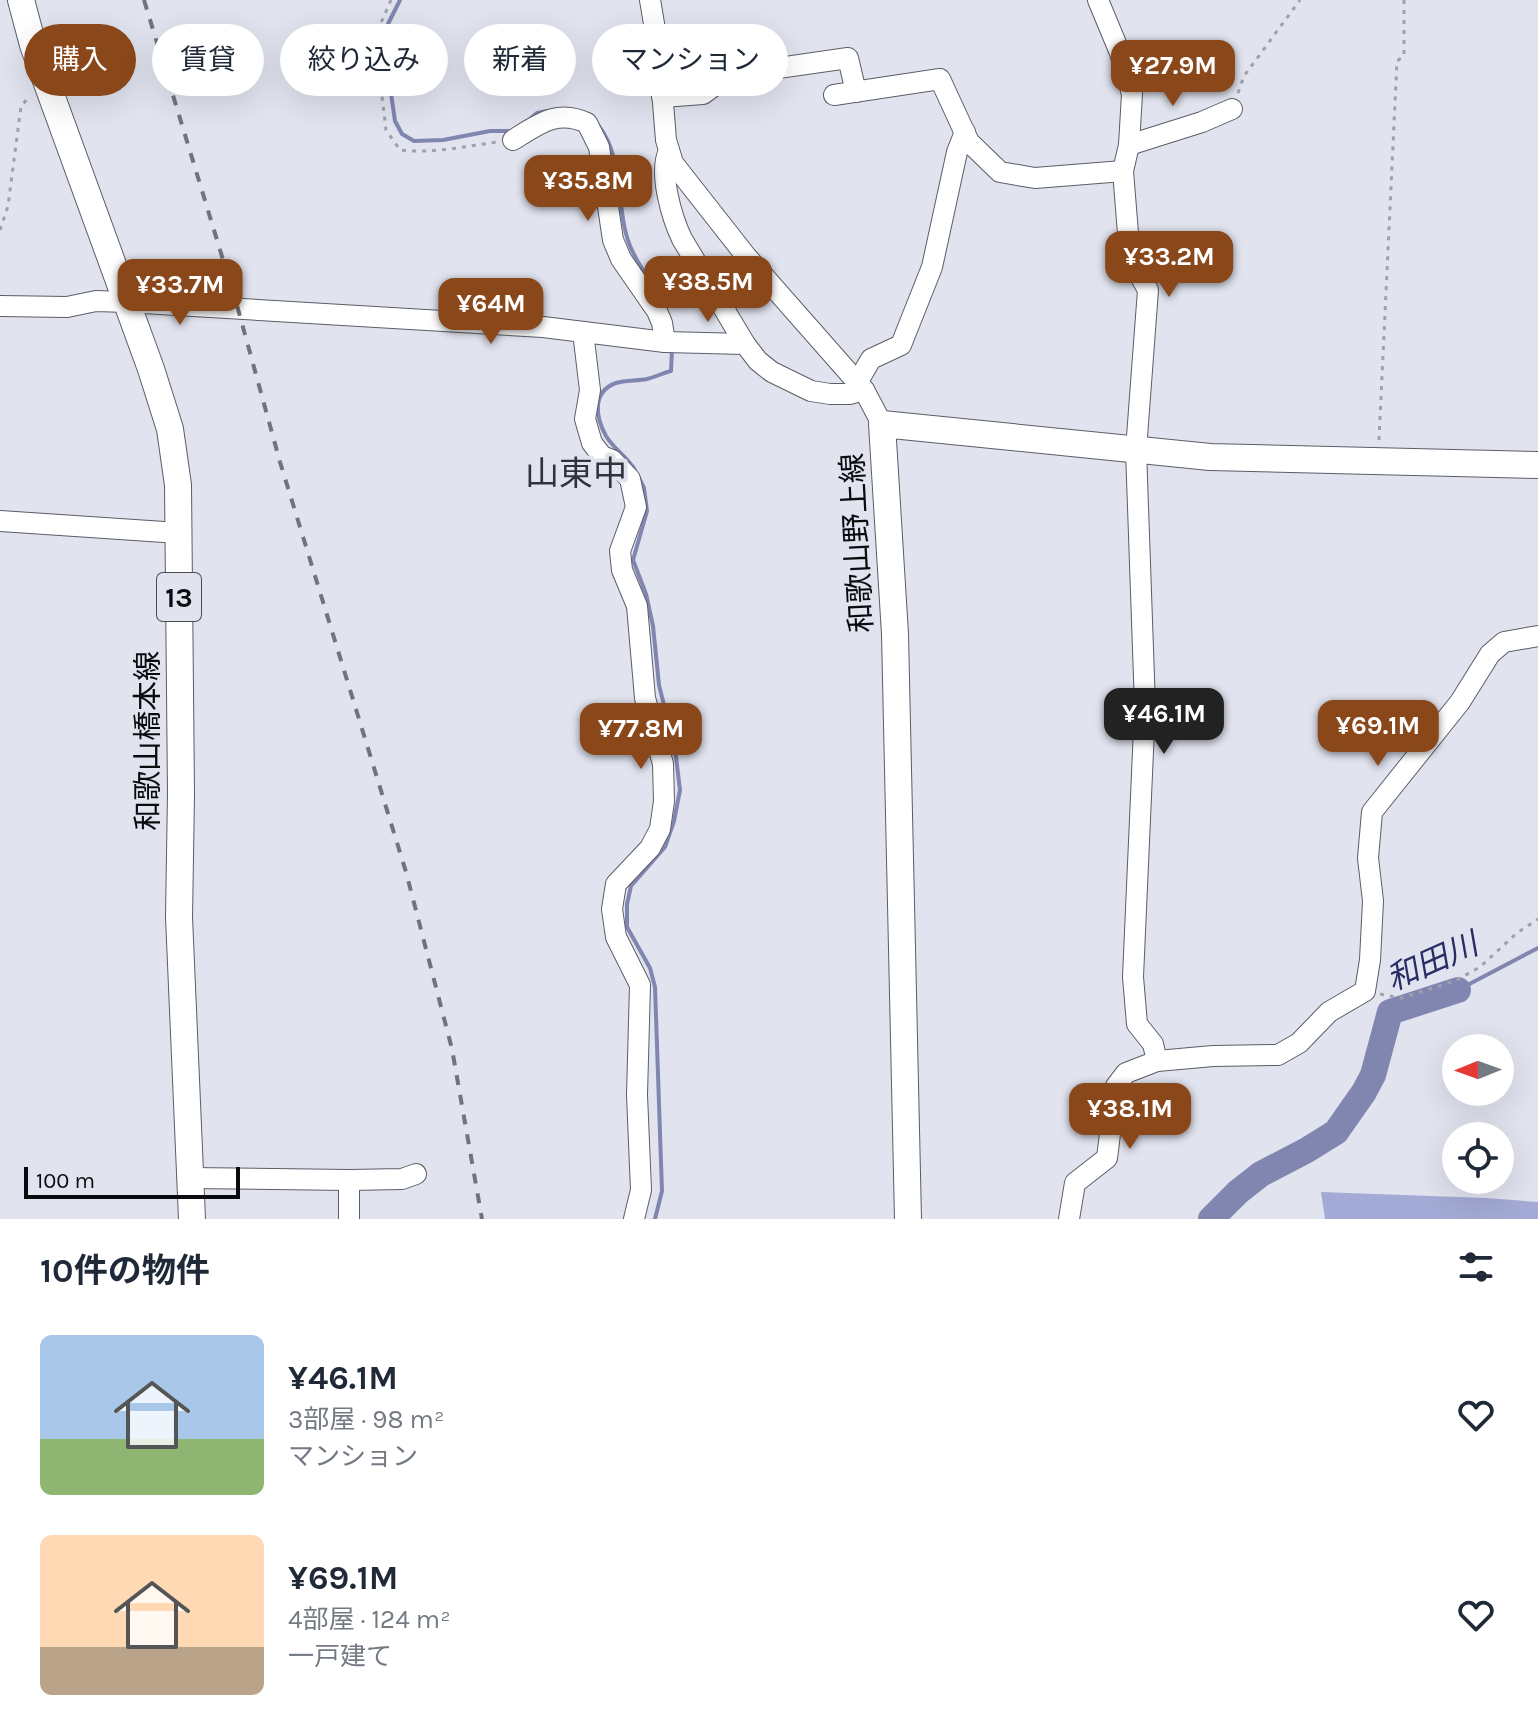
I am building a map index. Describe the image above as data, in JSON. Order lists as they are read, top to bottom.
{
  "streets": {
    "main road": ["和歌山野上線", "13", "和歌山橋本線"]
  },
  "districts": ["山東中"],
  "water": ["和田川"],
  "scale_bar": "100 m",
  "north": "left",
  "page": {
    "chip": [
      "購入",
      "賃貸",
      "絞り込み",
      "新着",
      "マンション"
    ],
    "price": [
      "¥27.9M",
      "¥35.8M",
      "¥33.2M",
      "¥38.5M",
      "¥33.7M",
      "¥64M",
      "¥46.1M",
      "¥69.1M",
      "¥77.8M",
      "¥38.1M"
    ],
    "scale": "100 m",
    "heading": "10件の物件",
    "list": [
      {
        "name": "¥46.1M",
        "note": "3部屋 · 98 m² · マンション"
      },
      {
        "name": "¥69.1M",
        "note": "4部屋 · 124 m² · 一戸建て"
      }
    ]
  }
}
